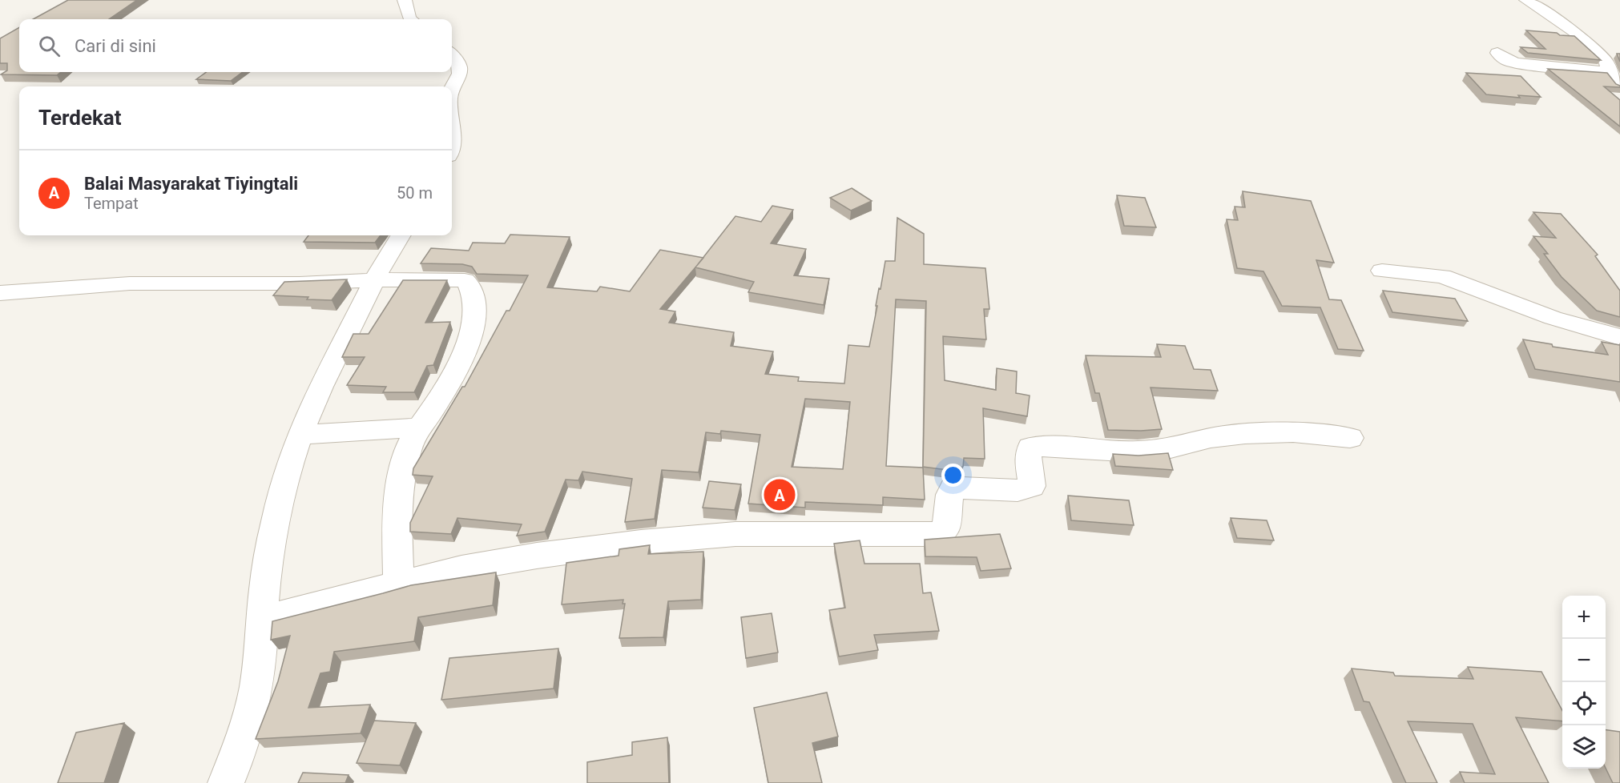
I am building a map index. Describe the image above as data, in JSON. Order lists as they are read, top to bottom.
{
  "page": {
    "search": "Cari di sini",
    "heading": "Terdekat",
    "list": [
      {
        "mark": "A",
        "name": "Balai Masyarakat Tiyingtali",
        "note": "Tempat",
        "value": "50 m"
      }
    ],
    "pins": "A",
    "map_buttons": ["+", "−"]
  }
}
